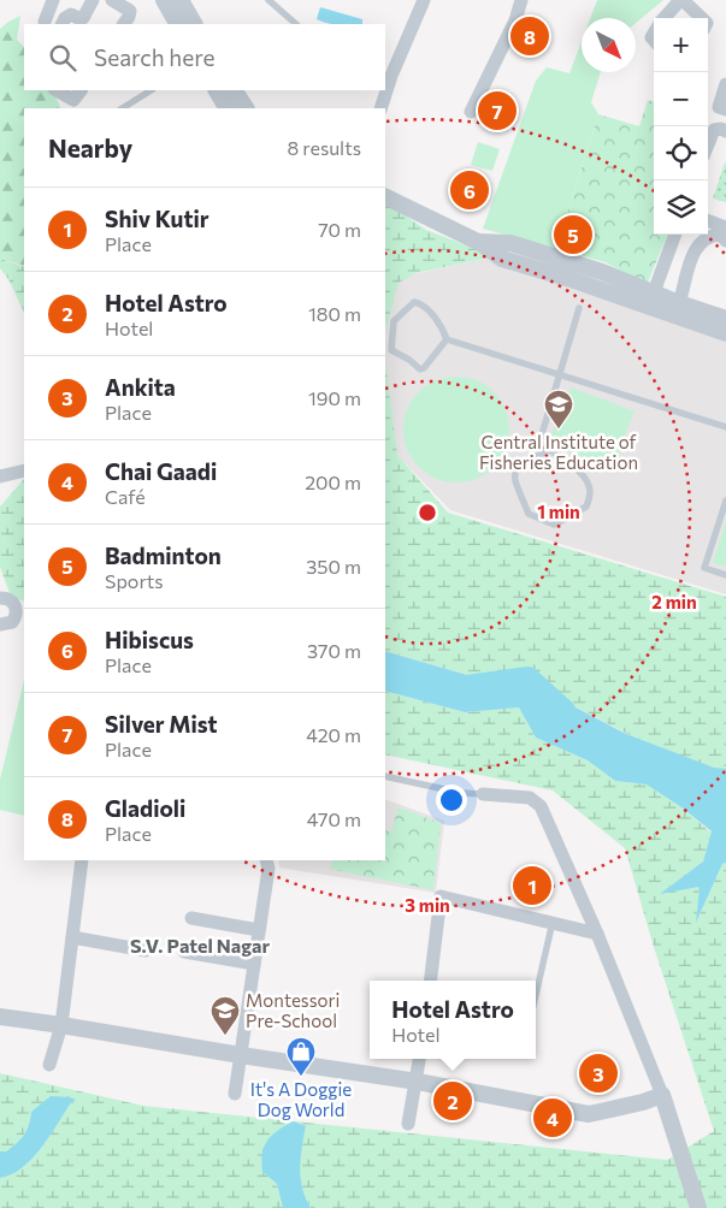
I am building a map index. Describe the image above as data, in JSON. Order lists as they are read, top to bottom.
{
  "districts": ["S.V. Patel Nagar"],
  "places": {
    "school or university": ["Central Institute of Fisheries Education", "Montessori Pre-School"],
    "shop": ["It's A Doggie Dog World"]
  },
  "north": "bottom right",
  "page": {
    "pins": [
      "8",
      "7",
      "6",
      "5",
      "1",
      "3",
      "2",
      "4"
    ],
    "map_buttons": ["+", "−"],
    "search": "Search here",
    "heading": ["Nearby", "8 results"],
    "list": [
      {
        "mark": "1",
        "name": "Shiv Kutir",
        "note": "Place",
        "value": "70 m"
      },
      {
        "mark": "2",
        "name": "Hotel Astro",
        "note": "Hotel",
        "value": "180 m"
      },
      {
        "mark": "3",
        "name": "Ankita",
        "note": "Place",
        "value": "190 m"
      },
      {
        "mark": "4",
        "name": "Chai Gaadi",
        "note": "Café",
        "value": "200 m"
      },
      {
        "mark": "5",
        "name": "Badminton",
        "note": "Sports",
        "value": "350 m"
      },
      {
        "mark": "6",
        "name": "Hibiscus",
        "note": "Place",
        "value": "370 m"
      },
      {
        "mark": "7",
        "name": "Silver Mist",
        "note": "Place",
        "value": "420 m"
      },
      {
        "mark": "8",
        "name": "Gladioli",
        "note": "Place",
        "value": "470 m"
      }
    ],
    "popup": ["Hotel Astro", "Hotel"]
  },
  "rings": ["1 min", "2 min", "3 min"]
}
